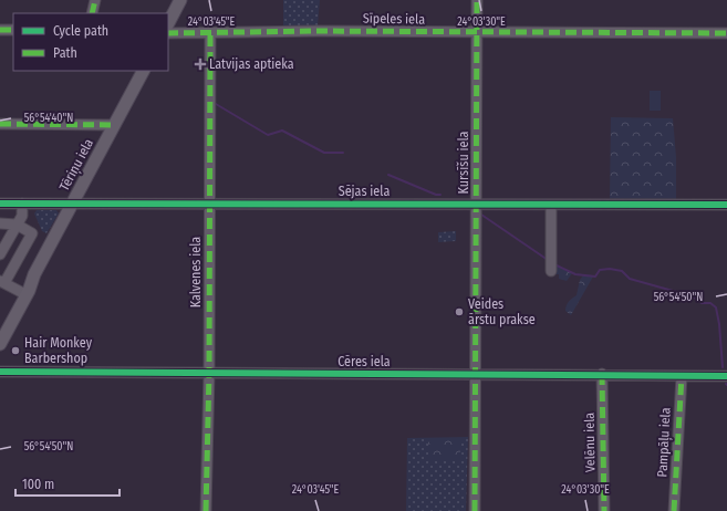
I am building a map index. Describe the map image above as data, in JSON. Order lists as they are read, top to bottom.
{
  "streets": {
    "main road": ["Tēriņu iela"],
    "street": [
      "Sīpeles iela",
      "Kursīšu iela",
      "Sējas iela",
      "Kalvenes iela",
      "Cēres iela",
      "Velēnu iela",
      "Pampāļu iela"
    ]
  },
  "crossings": [
    ["Sīpeles iela", "Kursīšu iela"],
    ["Sīpeles iela", "Kalvenes iela"],
    ["Kursīšu iela", "Sējas iela"],
    ["Kursīšu iela", "Cēres iela"],
    ["Tēriņu iela", "Sējas iela"],
    ["Sējas iela", "Kalvenes iela"],
    ["Kalvenes iela", "Cēres iela"],
    ["Cēres iela", "Velēnu iela"],
    ["Cēres iela", "Pampāļu iela"]
  ],
  "places": {
    "health": ["Latvijas aptieka"],
    "other": ["Veides ārstu prakse", "Hair Monkey Barbershop"]
  },
  "legend": ["Cycle path", "Path"],
  "scale_bar": "100 m",
  "coordinates": [
    "24°03'45\"E",
    "24°03'30\"E",
    "56°54'40\"N",
    "56°54'50\"N"
  ]
}
